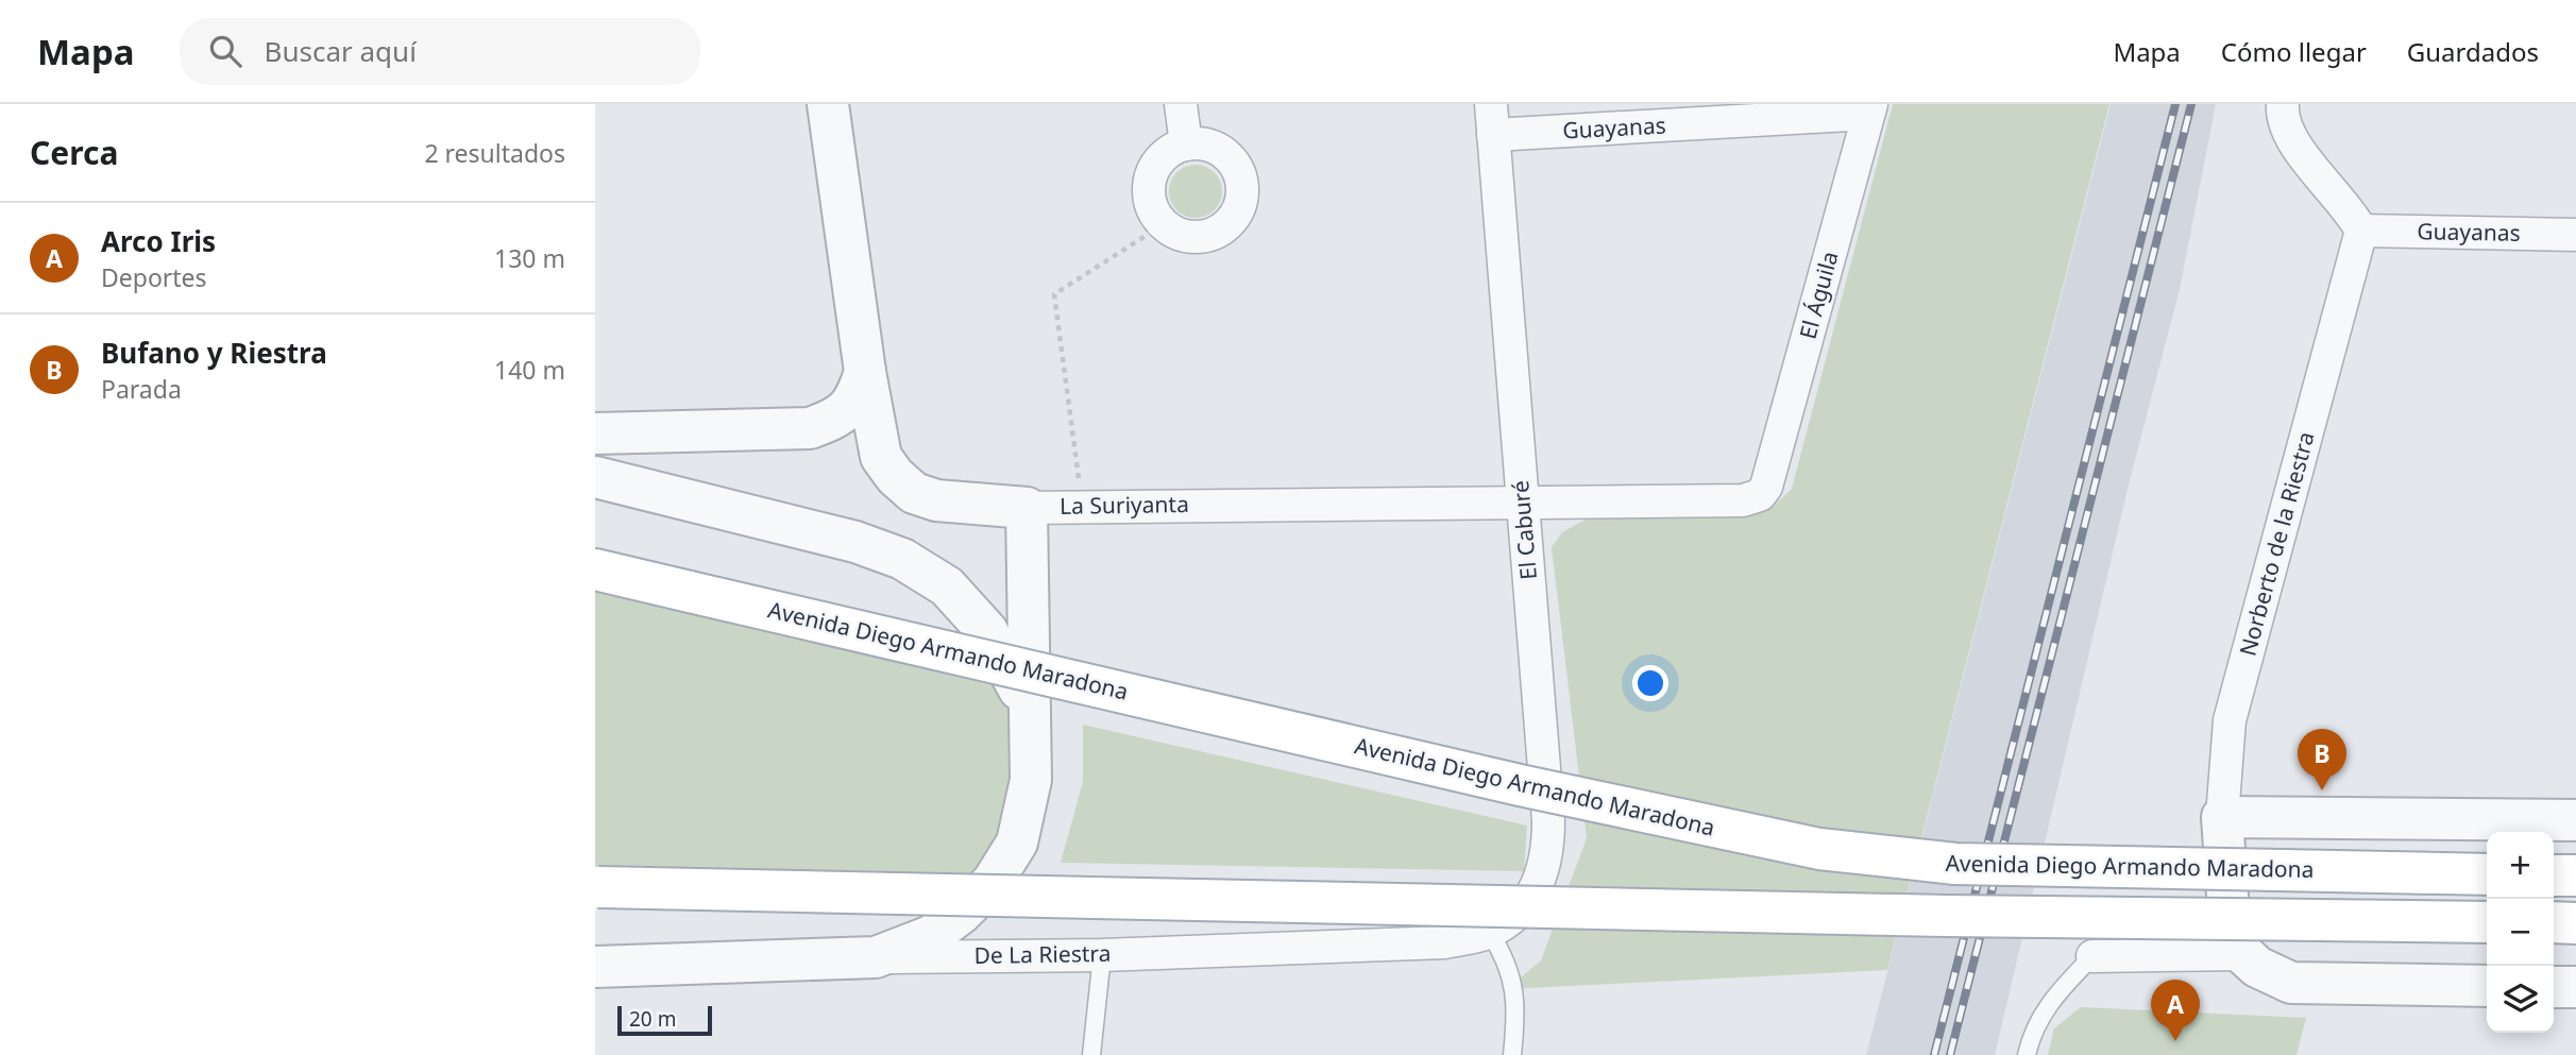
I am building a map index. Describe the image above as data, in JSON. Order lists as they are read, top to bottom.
{
  "streets": {
    "main road": ["Avenida Diego Armando Maradona"],
    "street": [
      "Guayanas",
      "El Águila",
      "La Suriyanta",
      "El Caburé",
      "Norberto de la Riestra",
      "De La Riestra"
    ]
  },
  "crossings": [
    ["Guayanas", "El Águila"],
    ["Guayanas", "El Caburé"],
    ["Guayanas", "Norberto de la Riestra"],
    ["El Águila", "La Suriyanta"],
    ["La Suriyanta", "El Caburé"],
    ["El Caburé", "De La Riestra"]
  ],
  "scale_bar": "20 m",
  "page": {
    "header": "Mapa",
    "search": "Buscar aquí",
    "nav": ["Mapa", "Cómo llegar", "Guardados"],
    "heading": ["Cerca", "2 resultados"],
    "list": [
      {
        "mark": "A",
        "name": "Arco Iris",
        "note": "Deportes",
        "value": "130 m"
      },
      {
        "mark": "B",
        "name": "Bufano y Riestra",
        "note": "Parada",
        "value": "140 m"
      }
    ],
    "pins": ["B", "A"],
    "map_buttons": ["+", "−"],
    "scale": "20 m"
  }
}
